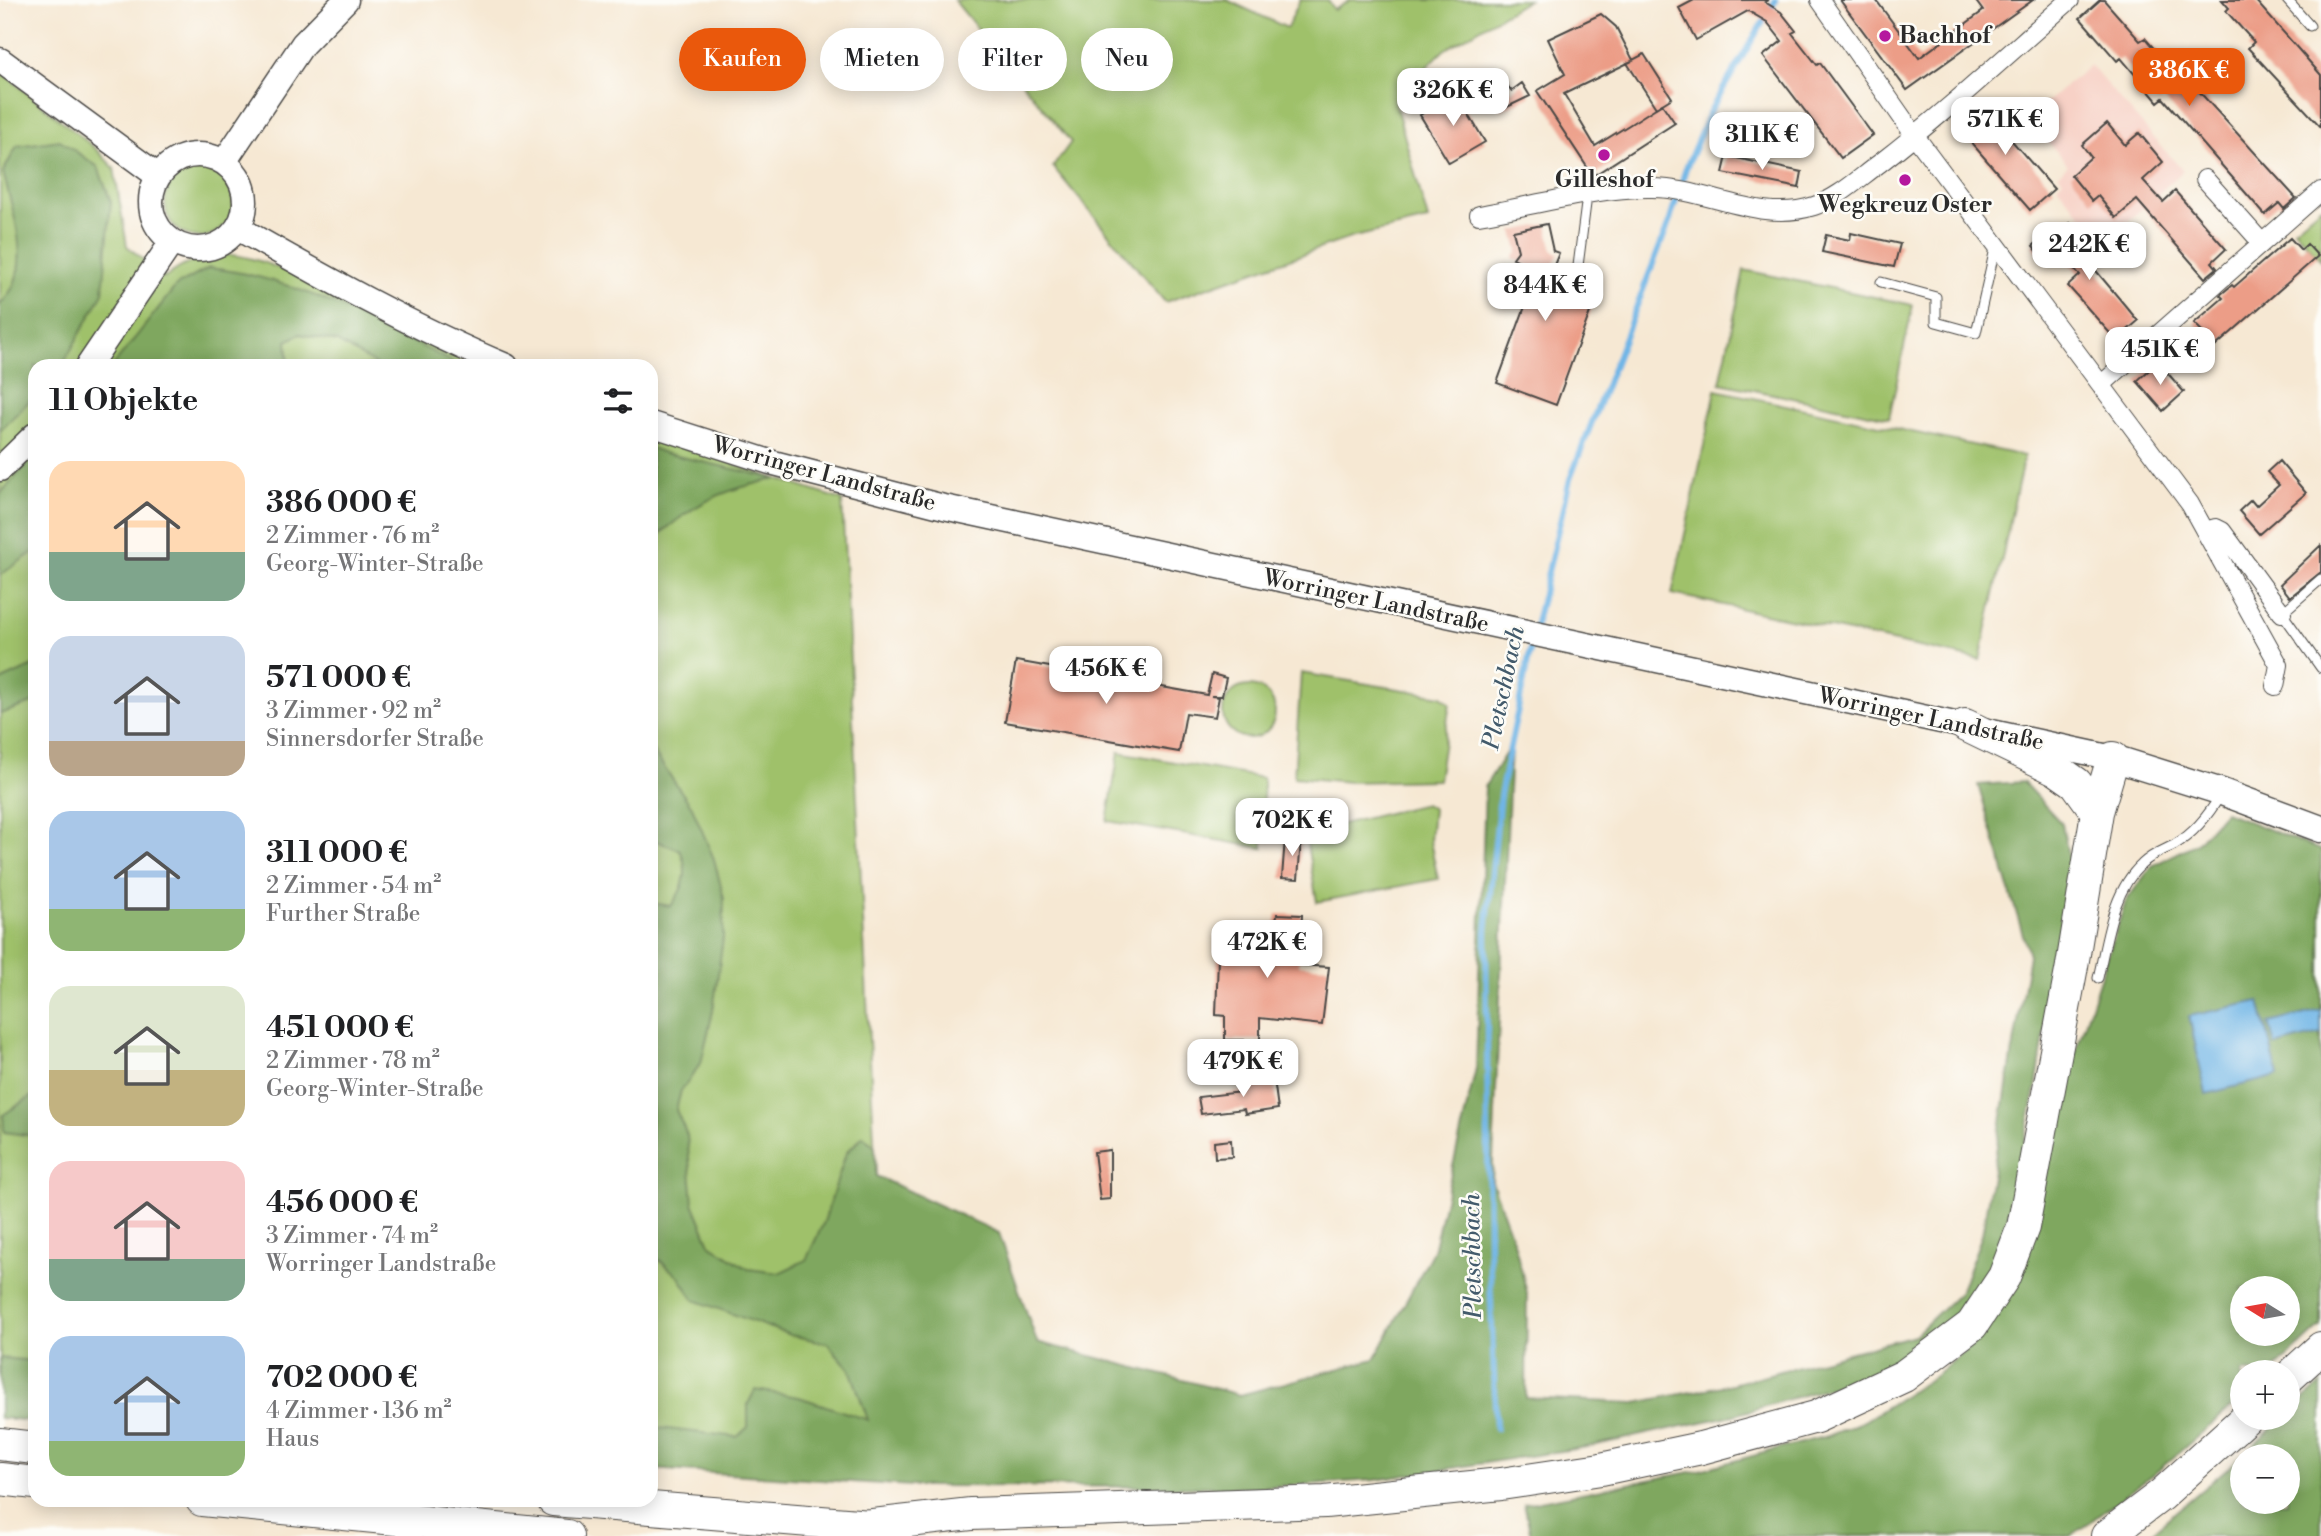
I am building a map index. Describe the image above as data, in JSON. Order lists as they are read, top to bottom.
{
  "streets": {
    "main road": ["Worringer Landstraße"]
  },
  "water": ["Pletschbach"],
  "places": ["Bachhof", "Gilleshof", "Wegkreuz Oster"],
  "north": "left",
  "page": {
    "chip": [
      "Kaufen",
      "Mieten",
      "Filter",
      "Neu"
    ],
    "price": [
      "386K €",
      "326K €",
      "571K €",
      "311K €",
      "242K €",
      "844K €",
      "451K €",
      "456K €",
      "702K €",
      "472K €",
      "479K €"
    ],
    "heading": "11 Objekte",
    "list": [
      {
        "name": "386 000 €",
        "note": "2 Zimmer · 76 m² · Georg-Winter-Straße"
      },
      {
        "name": "571 000 €",
        "note": "3 Zimmer · 92 m² · Sinnersdorfer Straße"
      },
      {
        "name": "311 000 €",
        "note": "2 Zimmer · 54 m² · Further Straße"
      },
      {
        "name": "451 000 €",
        "note": "2 Zimmer · 78 m² · Georg-Winter-Straße"
      },
      {
        "name": "456 000 €",
        "note": "3 Zimmer · 74 m² · Worringer Landstraße"
      },
      {
        "name": "702 000 €",
        "note": "4 Zimmer · 136 m² · Haus"
      }
    ],
    "map_buttons": ["+", "−"]
  }
}
